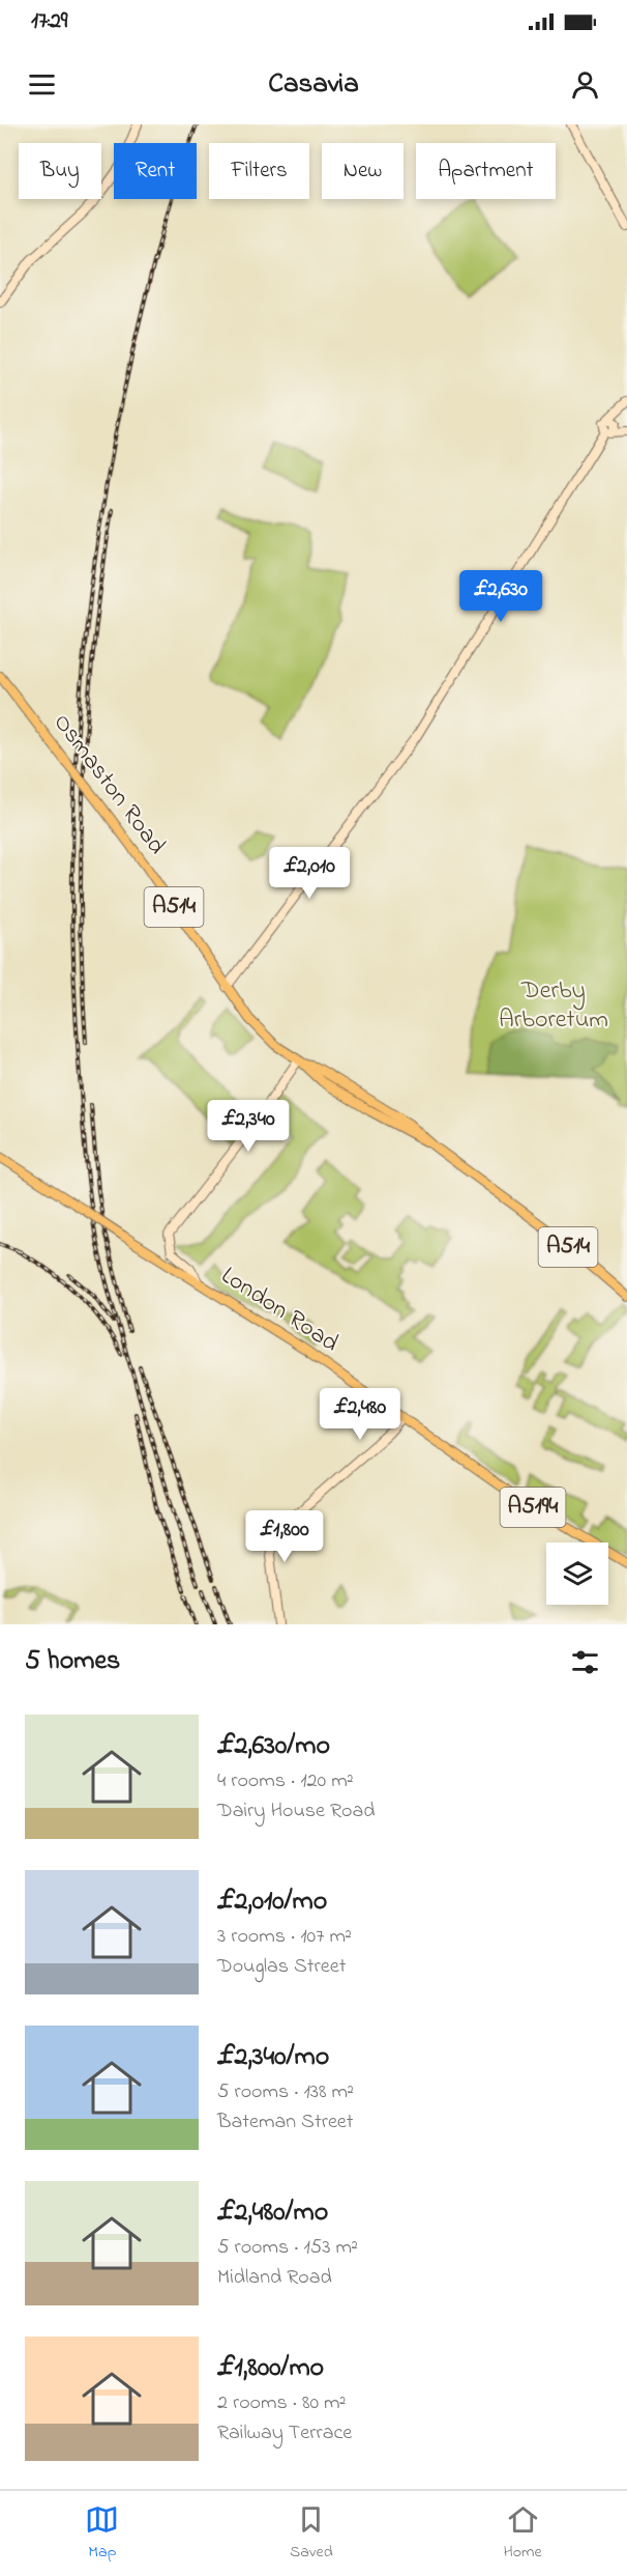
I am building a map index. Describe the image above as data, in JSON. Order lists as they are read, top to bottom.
{
  "streets": {
    "main road": [
      "Osmaston Road",
      "A514",
      "London Road",
      "A5194"
    ]
  },
  "parks": ["Derby Arboretum"],
  "page": {
    "status": "17:29",
    "header": "Casavia",
    "chip": [
      "Buy",
      "Rent",
      "Filters",
      "New",
      "Apartment"
    ],
    "price": [
      "£2,630",
      "£2,010",
      "£2,340",
      "£2,480",
      "£1,800"
    ],
    "heading": "5 homes",
    "list": [
      {
        "name": "£2,630/mo",
        "note": "4 rooms · 120 m² · Dairy House Road"
      },
      {
        "name": "£2,010/mo",
        "note": "3 rooms · 107 m² · Douglas Street"
      },
      {
        "name": "£2,340/mo",
        "note": "5 rooms · 138 m² · Bateman Street"
      },
      {
        "name": "£2,480/mo",
        "note": "5 rooms · 153 m² · Midland Road"
      },
      {
        "name": "£1,800/mo",
        "note": "2 rooms · 80 m² · Railway Terrace"
      }
    ],
    "tabs": ["Map", "Saved", "Home"]
  }
}
